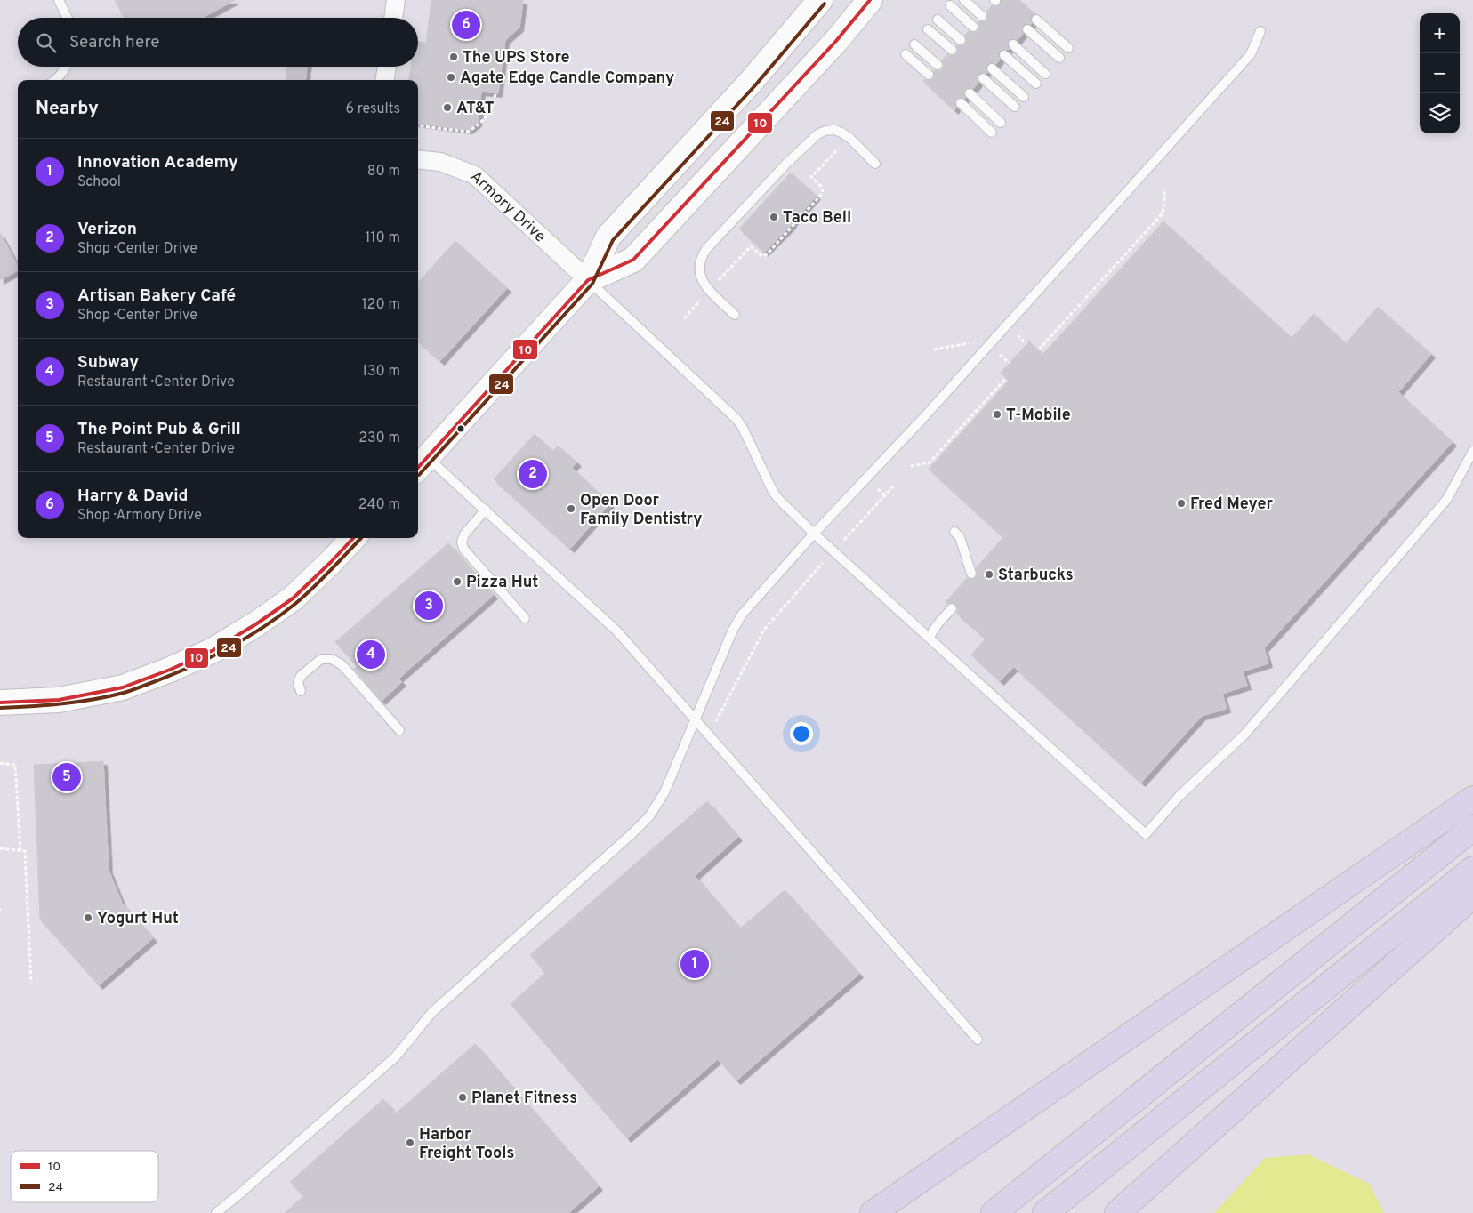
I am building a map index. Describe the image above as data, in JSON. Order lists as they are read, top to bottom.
{
  "streets": {
    "street": ["Armory Drive"]
  },
  "places": [
    "The UPS Store",
    "Agate Edge Candle Company",
    "AT&T",
    "Taco Bell",
    "T-Mobile",
    "Fred Meyer",
    "Open Door Family Dentistry",
    "Starbucks",
    "Pizza Hut",
    "Yogurt Hut",
    "Planet Fitness",
    "Harbor Freight Tools"
  ],
  "lines": ["transit line 10", "transit line 24"],
  "legend": ["10", "24"],
  "page": {
    "pins": [
      "6",
      "2",
      "3",
      "4",
      "5",
      "1"
    ],
    "map_buttons": ["+", "−"],
    "search": "Search here",
    "heading": ["Nearby", "6 results"],
    "list": [
      {
        "mark": "1",
        "name": "Innovation Academy",
        "note": "School",
        "value": "80 m"
      },
      {
        "mark": "2",
        "name": "Verizon",
        "note": "Shop · Center Drive",
        "value": "110 m"
      },
      {
        "mark": "3",
        "name": "Artisan Bakery Café",
        "note": "Shop · Center Drive",
        "value": "120 m"
      },
      {
        "mark": "4",
        "name": "Subway",
        "note": "Restaurant · Center Drive",
        "value": "130 m"
      },
      {
        "mark": "5",
        "name": "The Point Pub & Grill",
        "note": "Restaurant · Center Drive",
        "value": "230 m"
      },
      {
        "mark": "6",
        "name": "Harry & David",
        "note": "Shop · Armory Drive",
        "value": "240 m"
      }
    ]
  }
}
